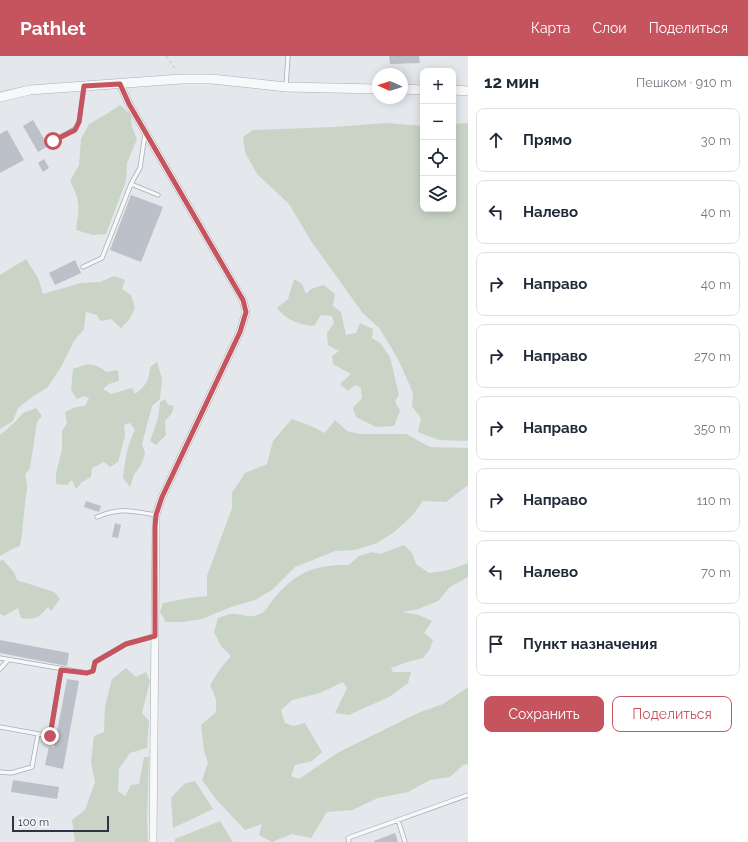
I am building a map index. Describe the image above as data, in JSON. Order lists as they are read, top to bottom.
{
  "scale_bar": "100 m",
  "north": "left",
  "page": {
    "header": "Pathlet",
    "nav": ["Карта", "Слои", "Поделиться"],
    "heading": ["12 мин", "Пешком · 910 m"],
    "map_buttons": ["+", "−"],
    "list": [
      ["Прямо", "30 m"],
      ["Налево", "40 m"],
      ["Направо", "40 m"],
      ["Направо", "270 m"],
      ["Направо", "350 m"],
      ["Направо", "110 m"],
      ["Налево", "70 m"],
      "Пункт назначения"
    ],
    "buttons": ["Сохранить", "Поделиться"],
    "scale": "100 m"
  }
}
